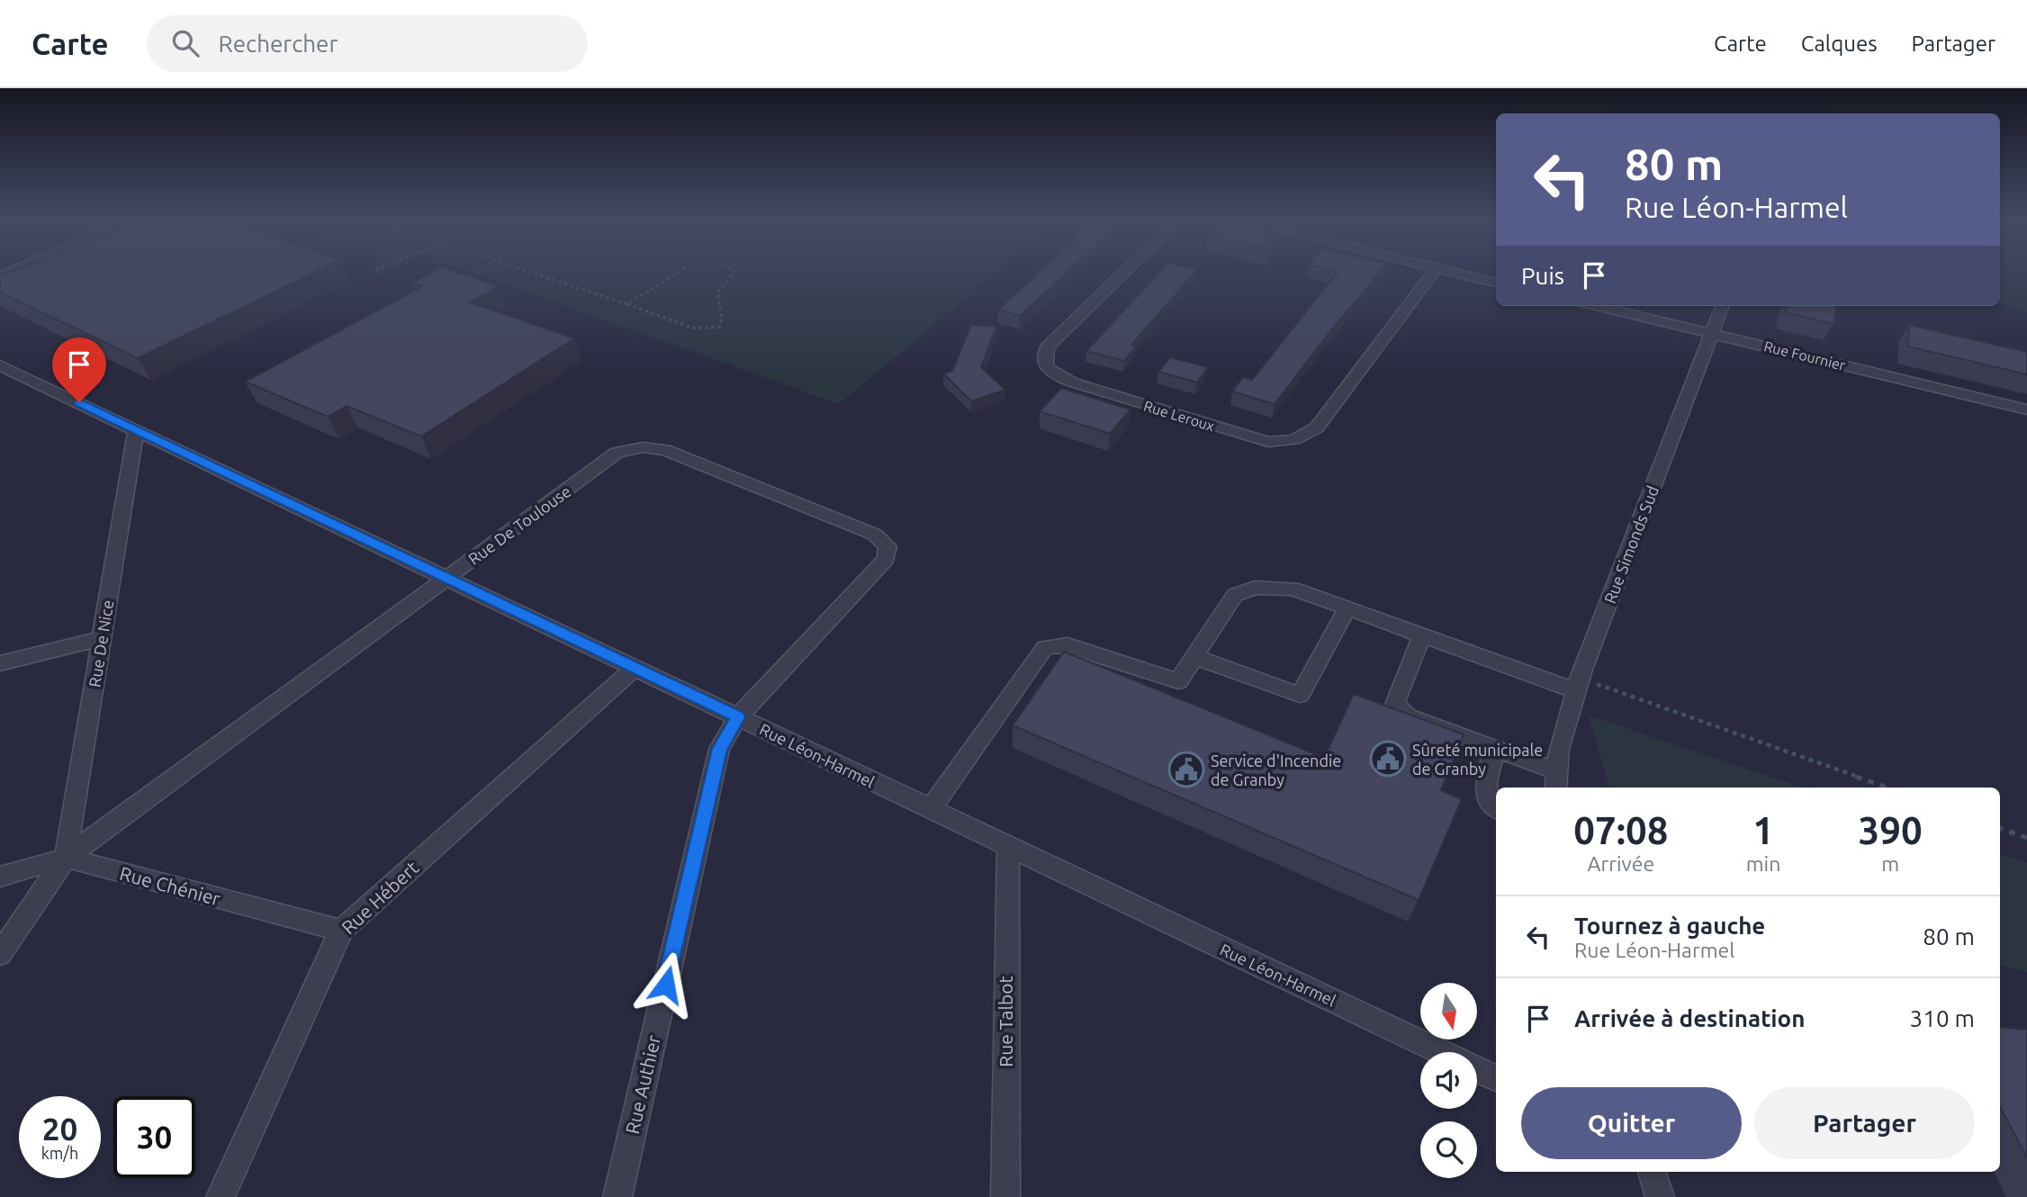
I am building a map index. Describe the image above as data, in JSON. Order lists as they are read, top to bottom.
{
  "streets": {
    "street": [
      "Rue Fournier",
      "Rue Leroux",
      "Rue De Toulouse",
      "Rue Simonds Sud",
      "Rue De Nice",
      "Rue Léon-Harmel",
      "Rue Chénier",
      "Rue Hébert",
      "Rue Talbot",
      "Rue Authier"
    ]
  },
  "crossings": [
    ["Rue Fournier", "Rue Simonds Sud"],
    ["Rue De Toulouse", "Rue De Nice"],
    ["Rue De Toulouse", "Rue Léon-Harmel"],
    ["Rue De Toulouse", "Rue Chénier"],
    ["Rue De Toulouse", "Rue Authier"],
    ["Rue De Nice", "Rue Léon-Harmel"],
    ["Rue De Nice", "Rue Chénier"],
    ["Rue Léon-Harmel", "Rue Hébert"],
    ["Rue Léon-Harmel", "Rue Talbot"],
    ["Rue Léon-Harmel", "Rue Authier"],
    ["Rue Chénier", "Rue Hébert"]
  ],
  "places": {
    "public building": ["Sûreté municipale de Granby", "Service d'Incendie de Granby"]
  },
  "north": "bottom",
  "page": {
    "header": "Carte",
    "search": "Rechercher",
    "nav": ["Carte", "Calques", "Partager"],
    "turn": ["80 m", "Rue Léon-Harmel"],
    "then": "Puis",
    "eta": [
      "07:08",
      "Arrivée",
      "1",
      "min",
      "390",
      "m"
    ],
    "list": [
      {
        "name": "Tournez à gauche",
        "note": "Rue Léon-Harmel",
        "value": "80 m"
      },
      {
        "name": "Arrivée à destination",
        "value": "310 m"
      }
    ],
    "buttons": ["Quitter", "Partager"],
    "speed": "20 km/h",
    "limit": "30"
  }
}
